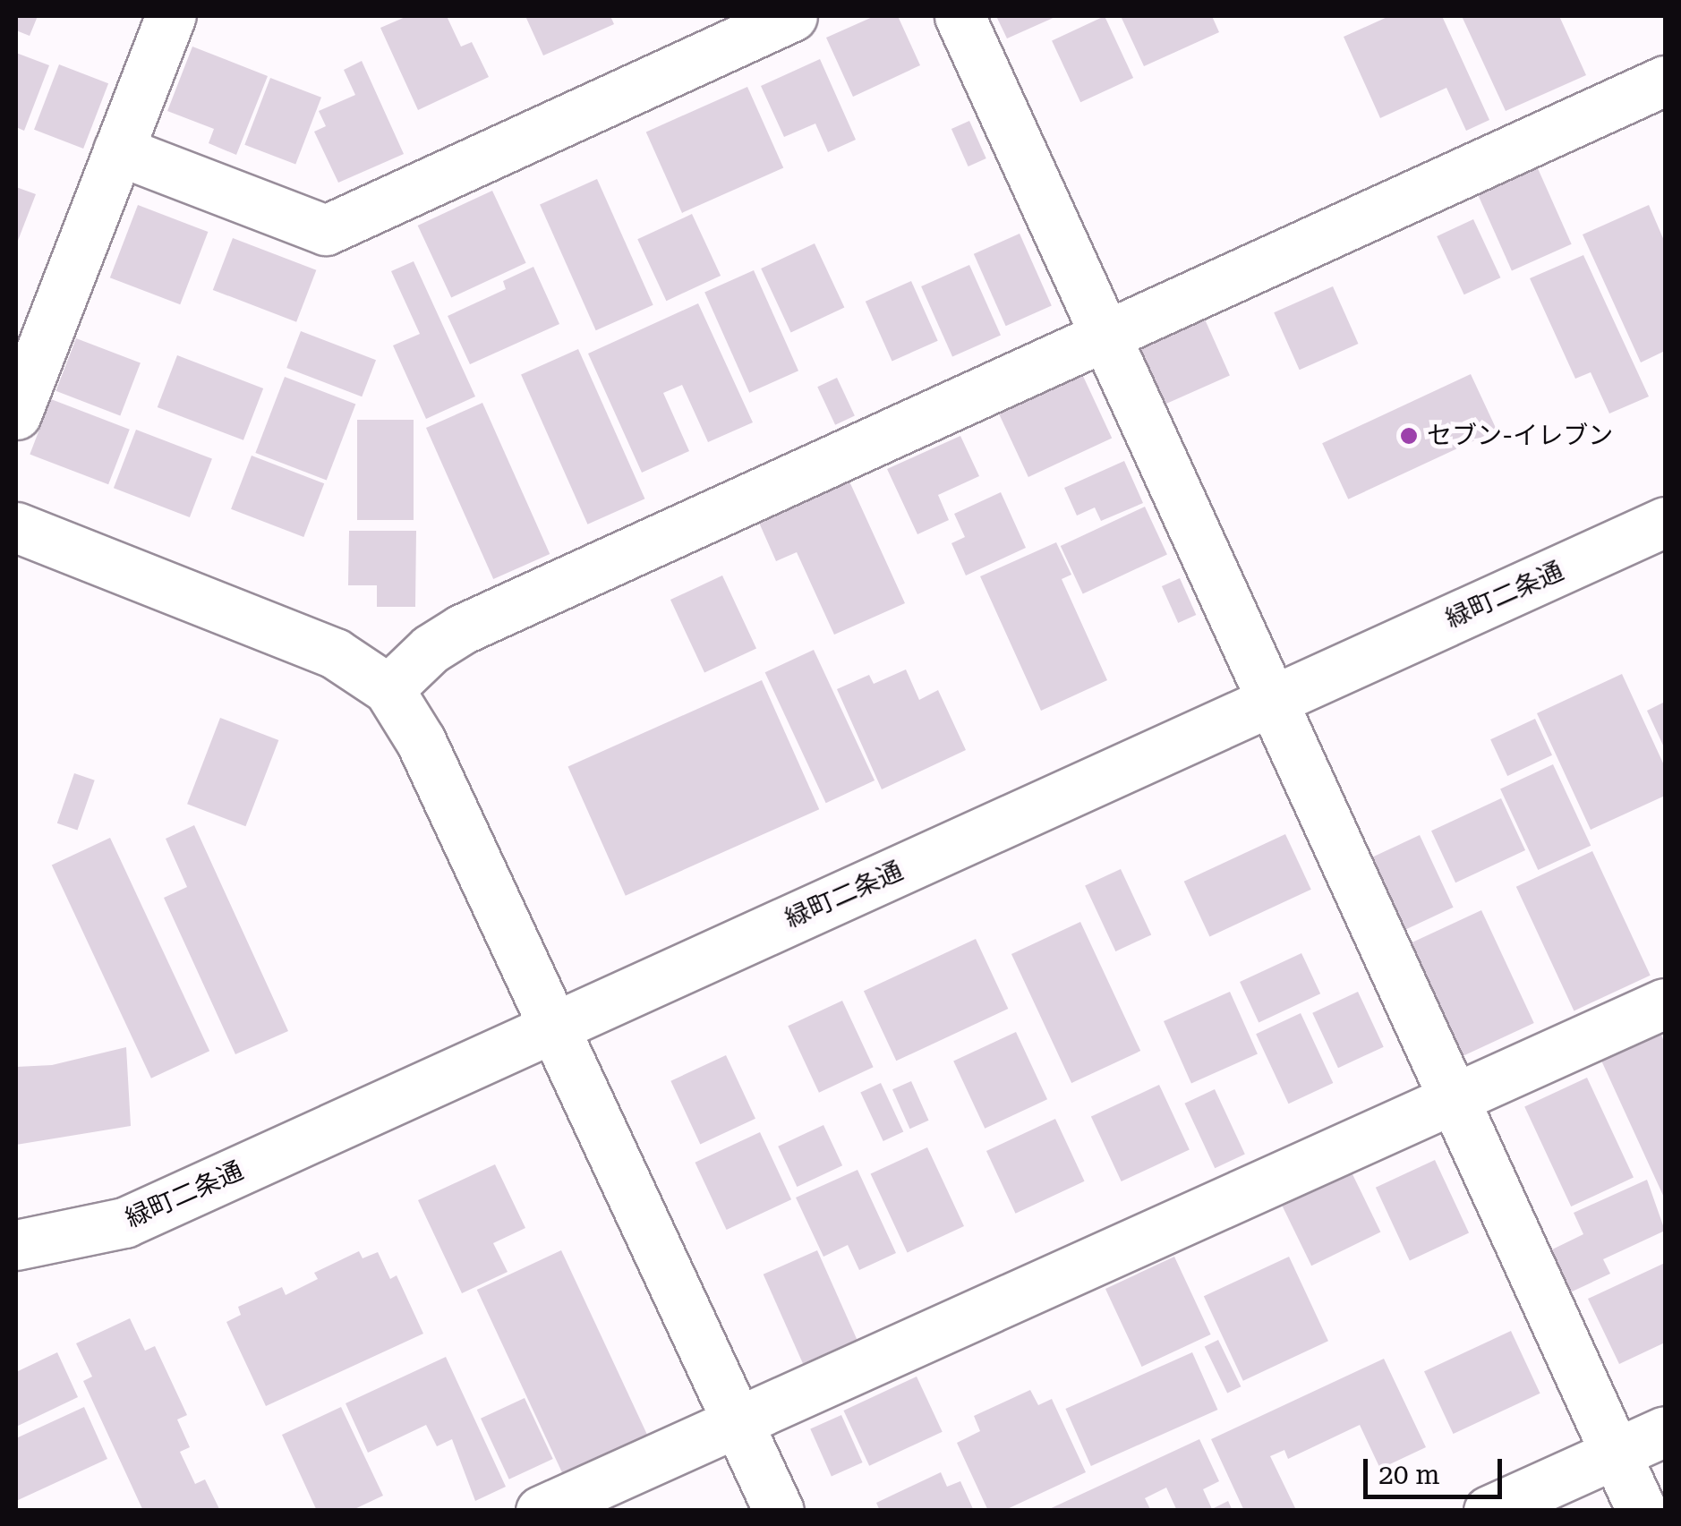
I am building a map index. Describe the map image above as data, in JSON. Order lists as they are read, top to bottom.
{
  "streets": {
    "street": ["緑町二条通"]
  },
  "places": ["セブン-イレブン"],
  "scale_bar": "20 m"
}
